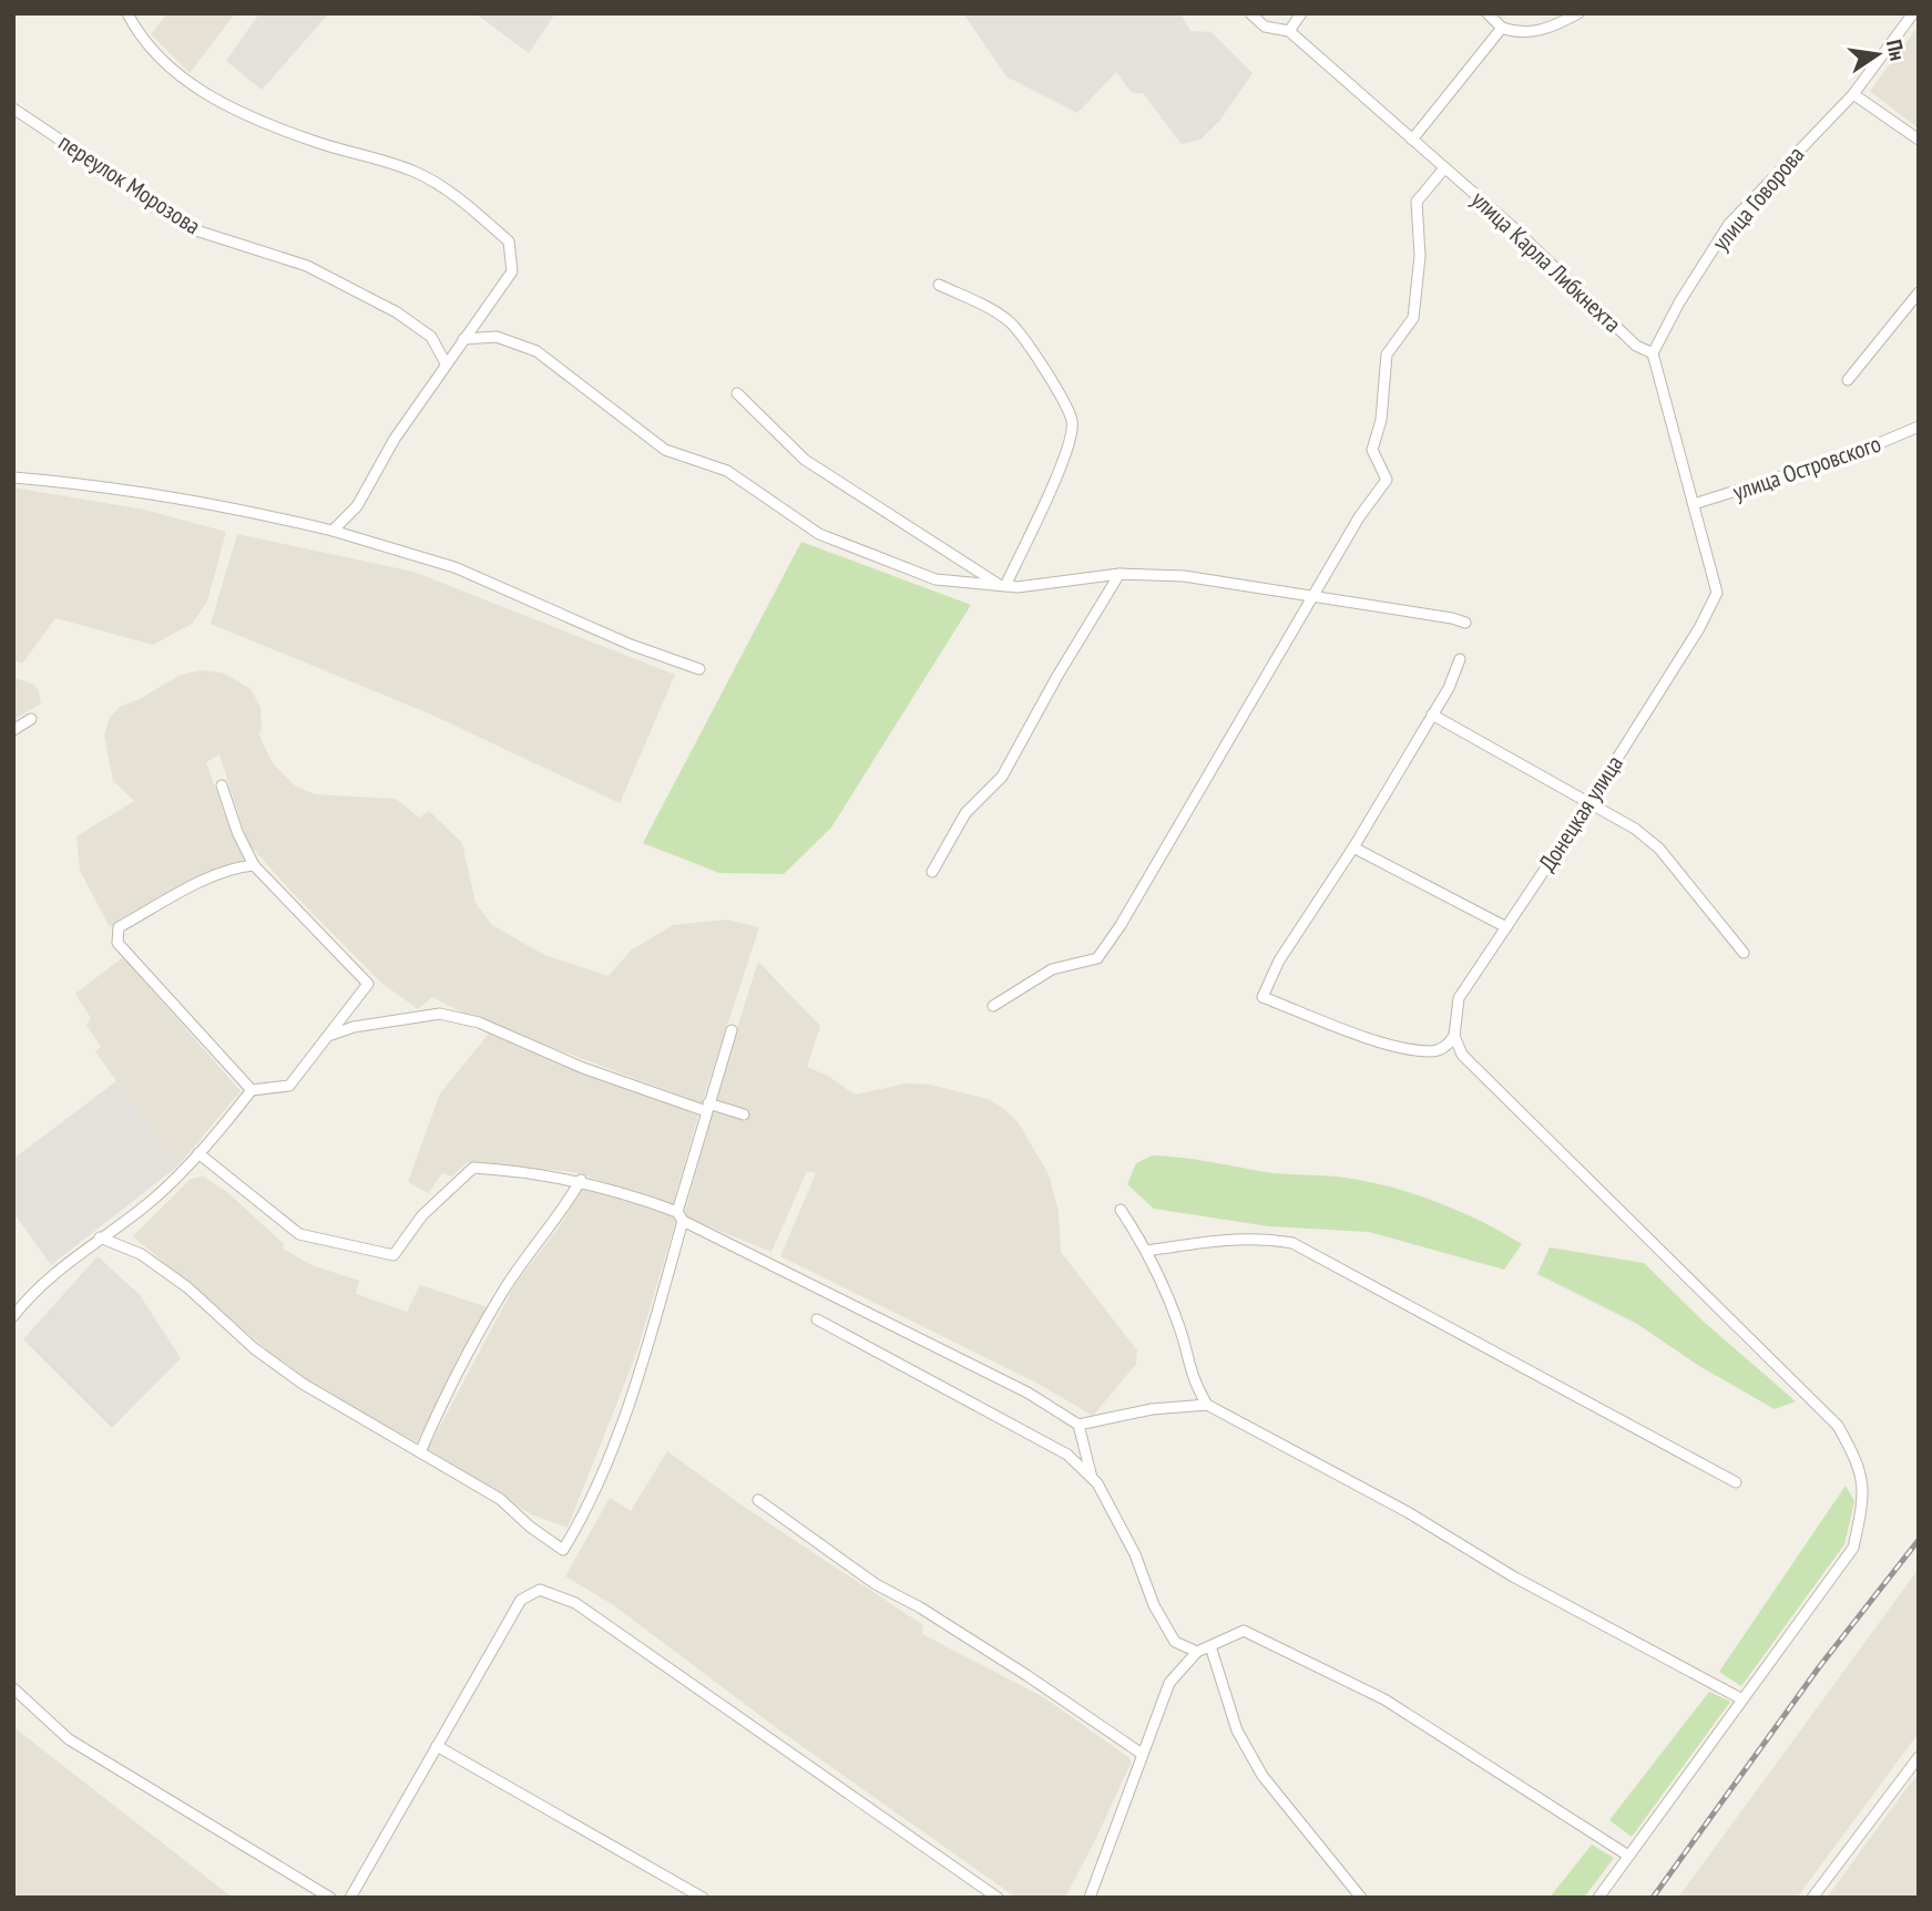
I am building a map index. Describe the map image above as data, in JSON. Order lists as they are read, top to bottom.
{
  "streets": {
    "street": [
      "переулок Морозова",
      "улица Говорова",
      "улица Карла Либкнехта",
      "улица Островского",
      "Донецкая улица"
    ]
  },
  "crossings": [
    ["улица Говорова", "улица Карла Либкнехта"],
    ["улица Островского", "Донецкая улица"]
  ],
  "north": "right"
}
